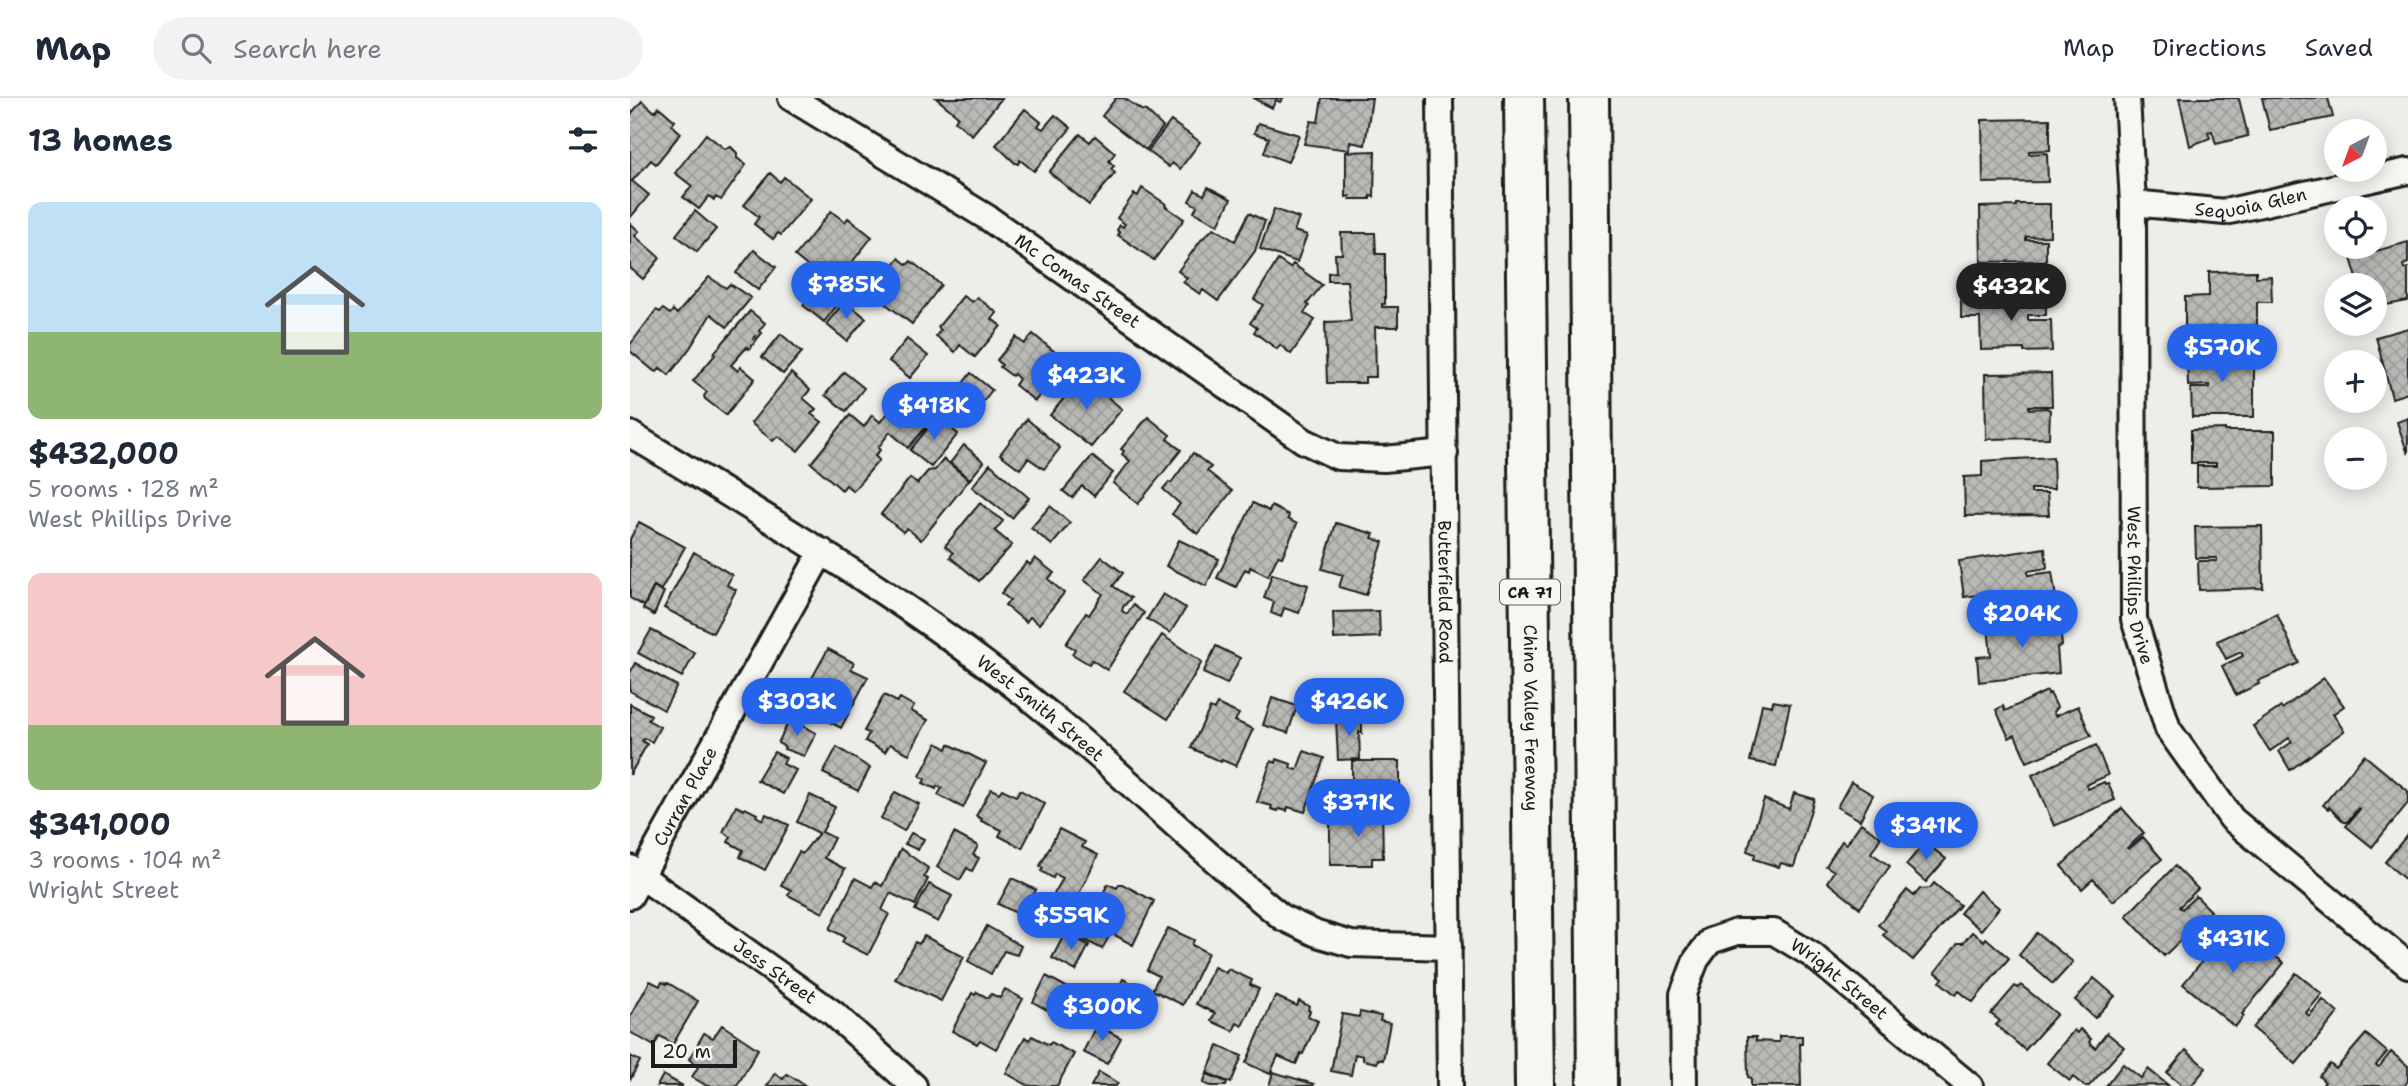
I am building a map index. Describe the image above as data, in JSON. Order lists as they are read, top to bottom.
{
  "streets": {
    "highway": ["CA 71", "Chino Valley Freeway"],
    "street": [
      "Sequoia Glen",
      "Mc Comas Street",
      "West Phillips Drive",
      "Butterfield Road",
      "West Smith Street",
      "Curran Place",
      "Jess Street",
      "Wright Street"
    ]
  },
  "crossings": [
    ["Sequoia Glen", "West Phillips Drive"],
    ["Mc Comas Street", "Butterfield Road"],
    ["Butterfield Road", "West Smith Street"],
    ["West Smith Street", "Curran Place"],
    ["Curran Place", "Jess Street"]
  ],
  "scale_bar": "20 m",
  "north": "bottom left",
  "page": {
    "header": "Map",
    "search": "Search here",
    "nav": ["Map", "Directions", "Saved"],
    "heading": "13 homes",
    "map_buttons": ["+", "−"],
    "list": [
      {
        "name": "$432,000",
        "note": "5 rooms · 128 m² · West Phillips Drive"
      },
      {
        "name": "$341,000",
        "note": "3 rooms · 104 m² · Wright Street"
      }
    ],
    "price": [
      "$785K",
      "$432K",
      "$570K",
      "$423K",
      "$418K",
      "$204K",
      "$303K",
      "$426K",
      "$371K",
      "$341K",
      "$559K",
      "$431K",
      "$300K"
    ],
    "scale": "20 m"
  }
}
